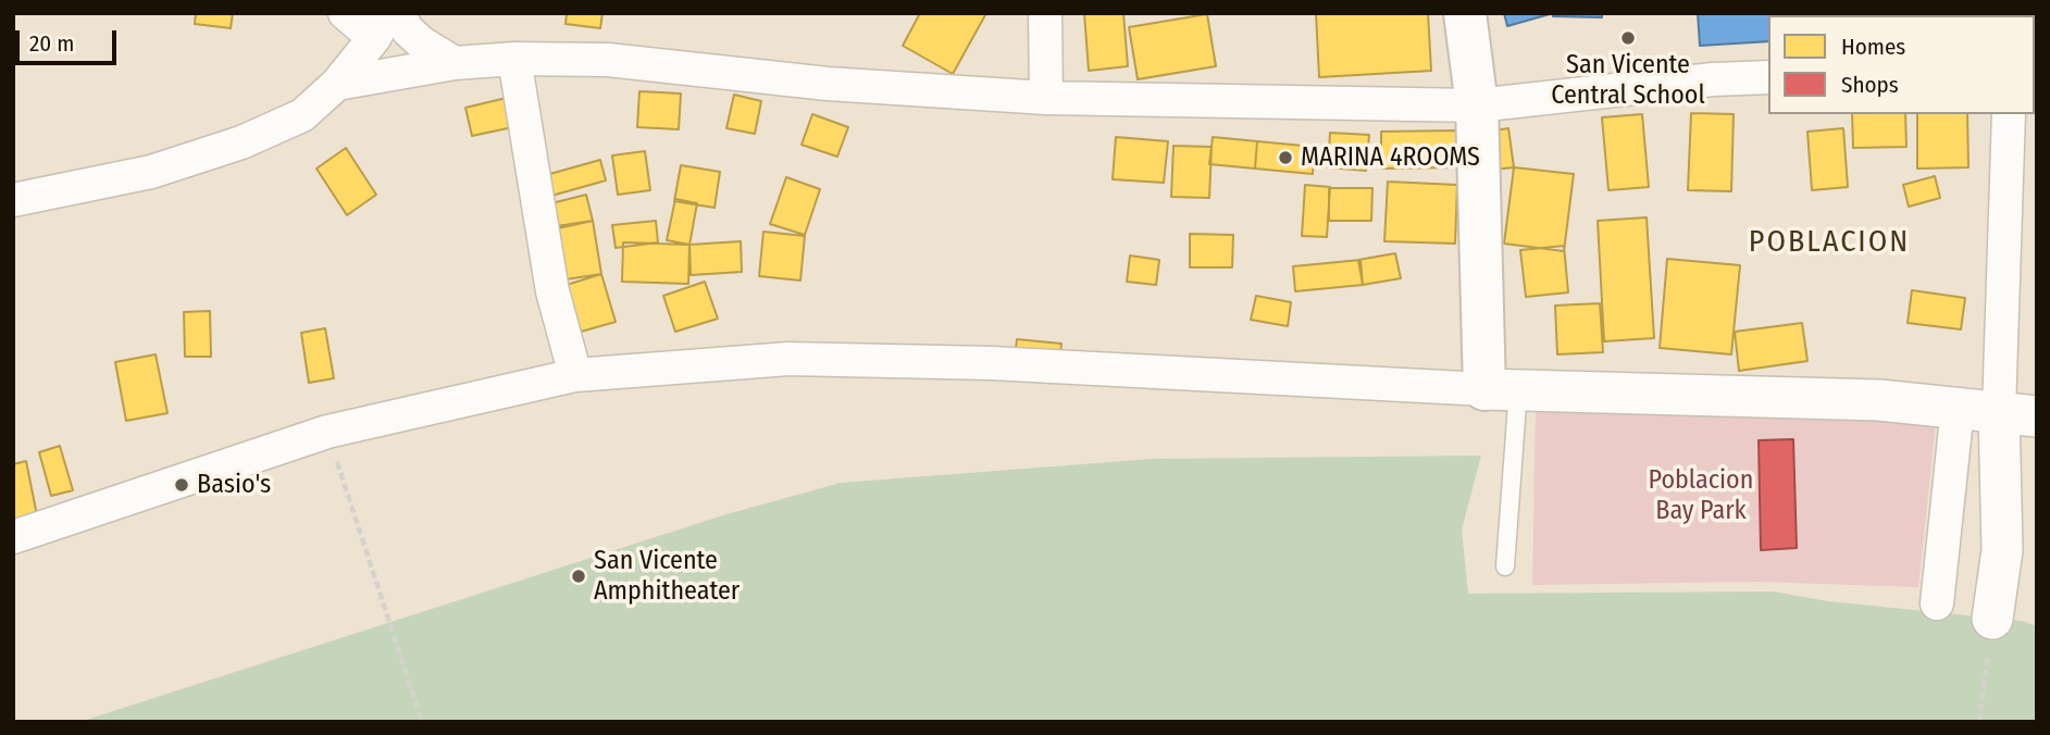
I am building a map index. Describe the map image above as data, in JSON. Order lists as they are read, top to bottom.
{
  "districts": ["POBLACION"],
  "parks": ["Poblacion Bay Park"],
  "places": [
    "San Vicente Central School",
    "MARINA 4ROOMS",
    "Basio's",
    "San Vicente Amphitheater"
  ],
  "legend": ["Homes", "Shops"],
  "scale_bar": "20 m"
}
